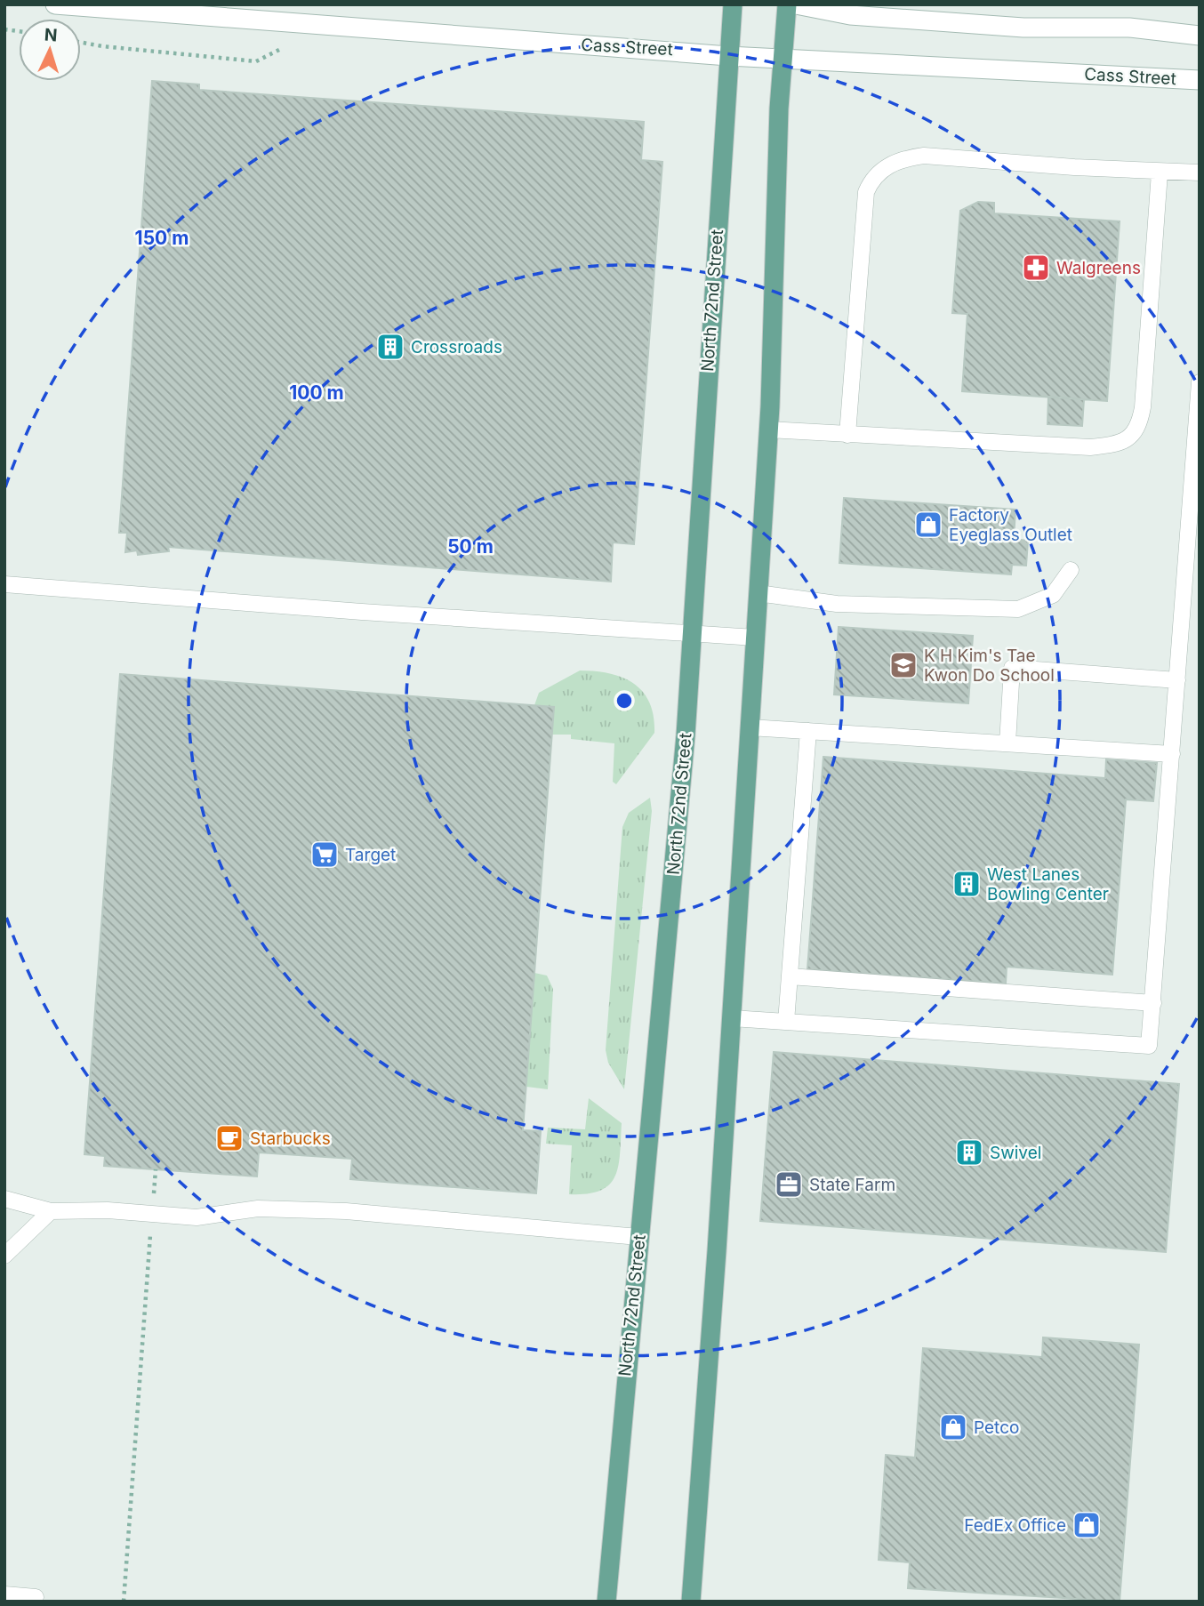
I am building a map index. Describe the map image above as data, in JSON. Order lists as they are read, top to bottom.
{
  "streets": {
    "main road": ["Cass Street", "North 72nd Street"]
  },
  "crossings": [
    ["Cass Street", "North 72nd Street"]
  ],
  "places": {
    "pharmacy": ["Walgreens"],
    "building": ["Crossroads", "West Lanes Bowling Center", "Swivel"],
    "shop": ["Factory Eyeglass Outlet", "Petco", "FedEx Office"],
    "school or university": ["K H Kim's Tae Kwon Do School"],
    "supermarket": ["Target"],
    "cafe": ["Starbucks"],
    "office": ["State Farm"]
  },
  "north": "top",
  "rings": ["150 m", "100 m", "50 m"]
}
